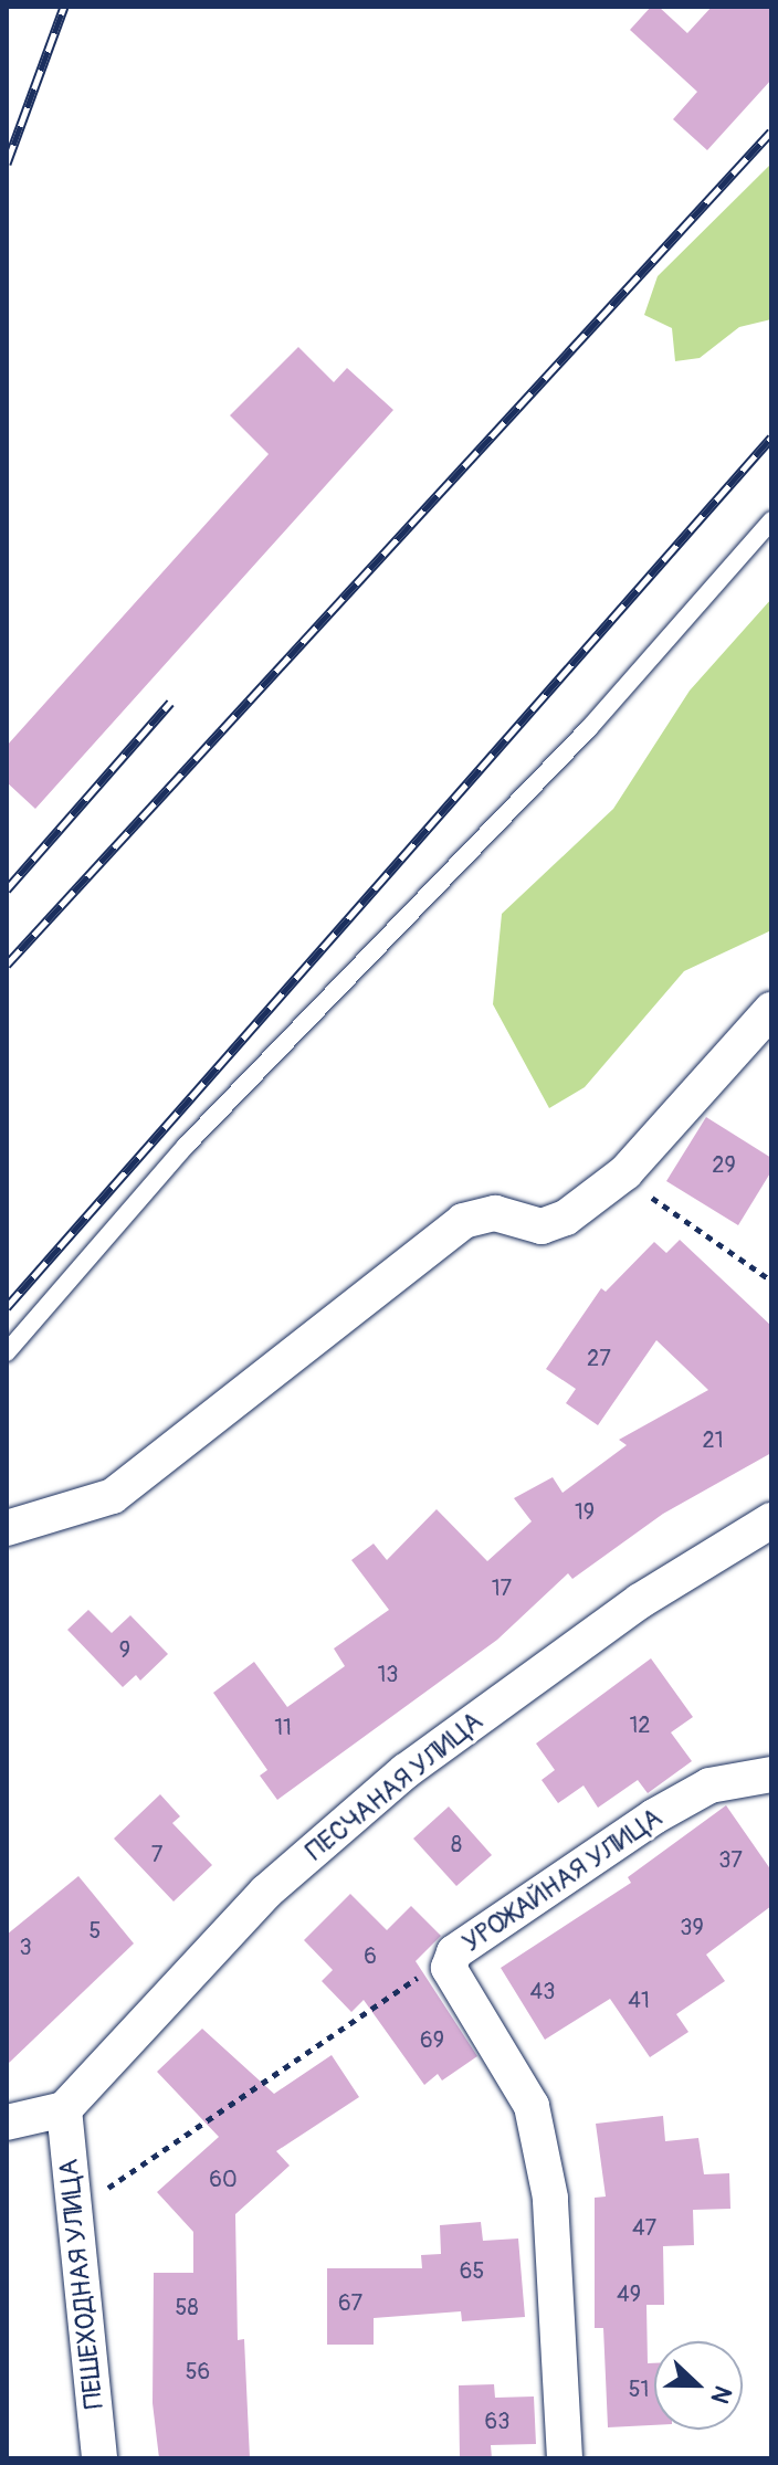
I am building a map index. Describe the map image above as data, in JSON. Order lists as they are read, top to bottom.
{
  "streets": {
    "street": ["ПЕСЧАНАЯ УЛИЦА", "УРОЖАЙНАЯ УЛИЦА", "ПЕШЕХОДНАЯ УЛИЦА"]
  },
  "crossings": [
    ["ПЕСЧАНАЯ УЛИЦА", "ПЕШЕХОДНАЯ УЛИЦА"]
  ],
  "house_numbers": [
    "29",
    "27",
    "21",
    "19",
    "17",
    "9",
    "13",
    "12",
    "11",
    "8",
    "7",
    "37",
    "39",
    "5",
    "3",
    "6",
    "43",
    "41",
    "69",
    "60",
    "47",
    "65",
    "49",
    "67",
    "58",
    "56",
    "51",
    "63"
  ],
  "north": "right"
}
